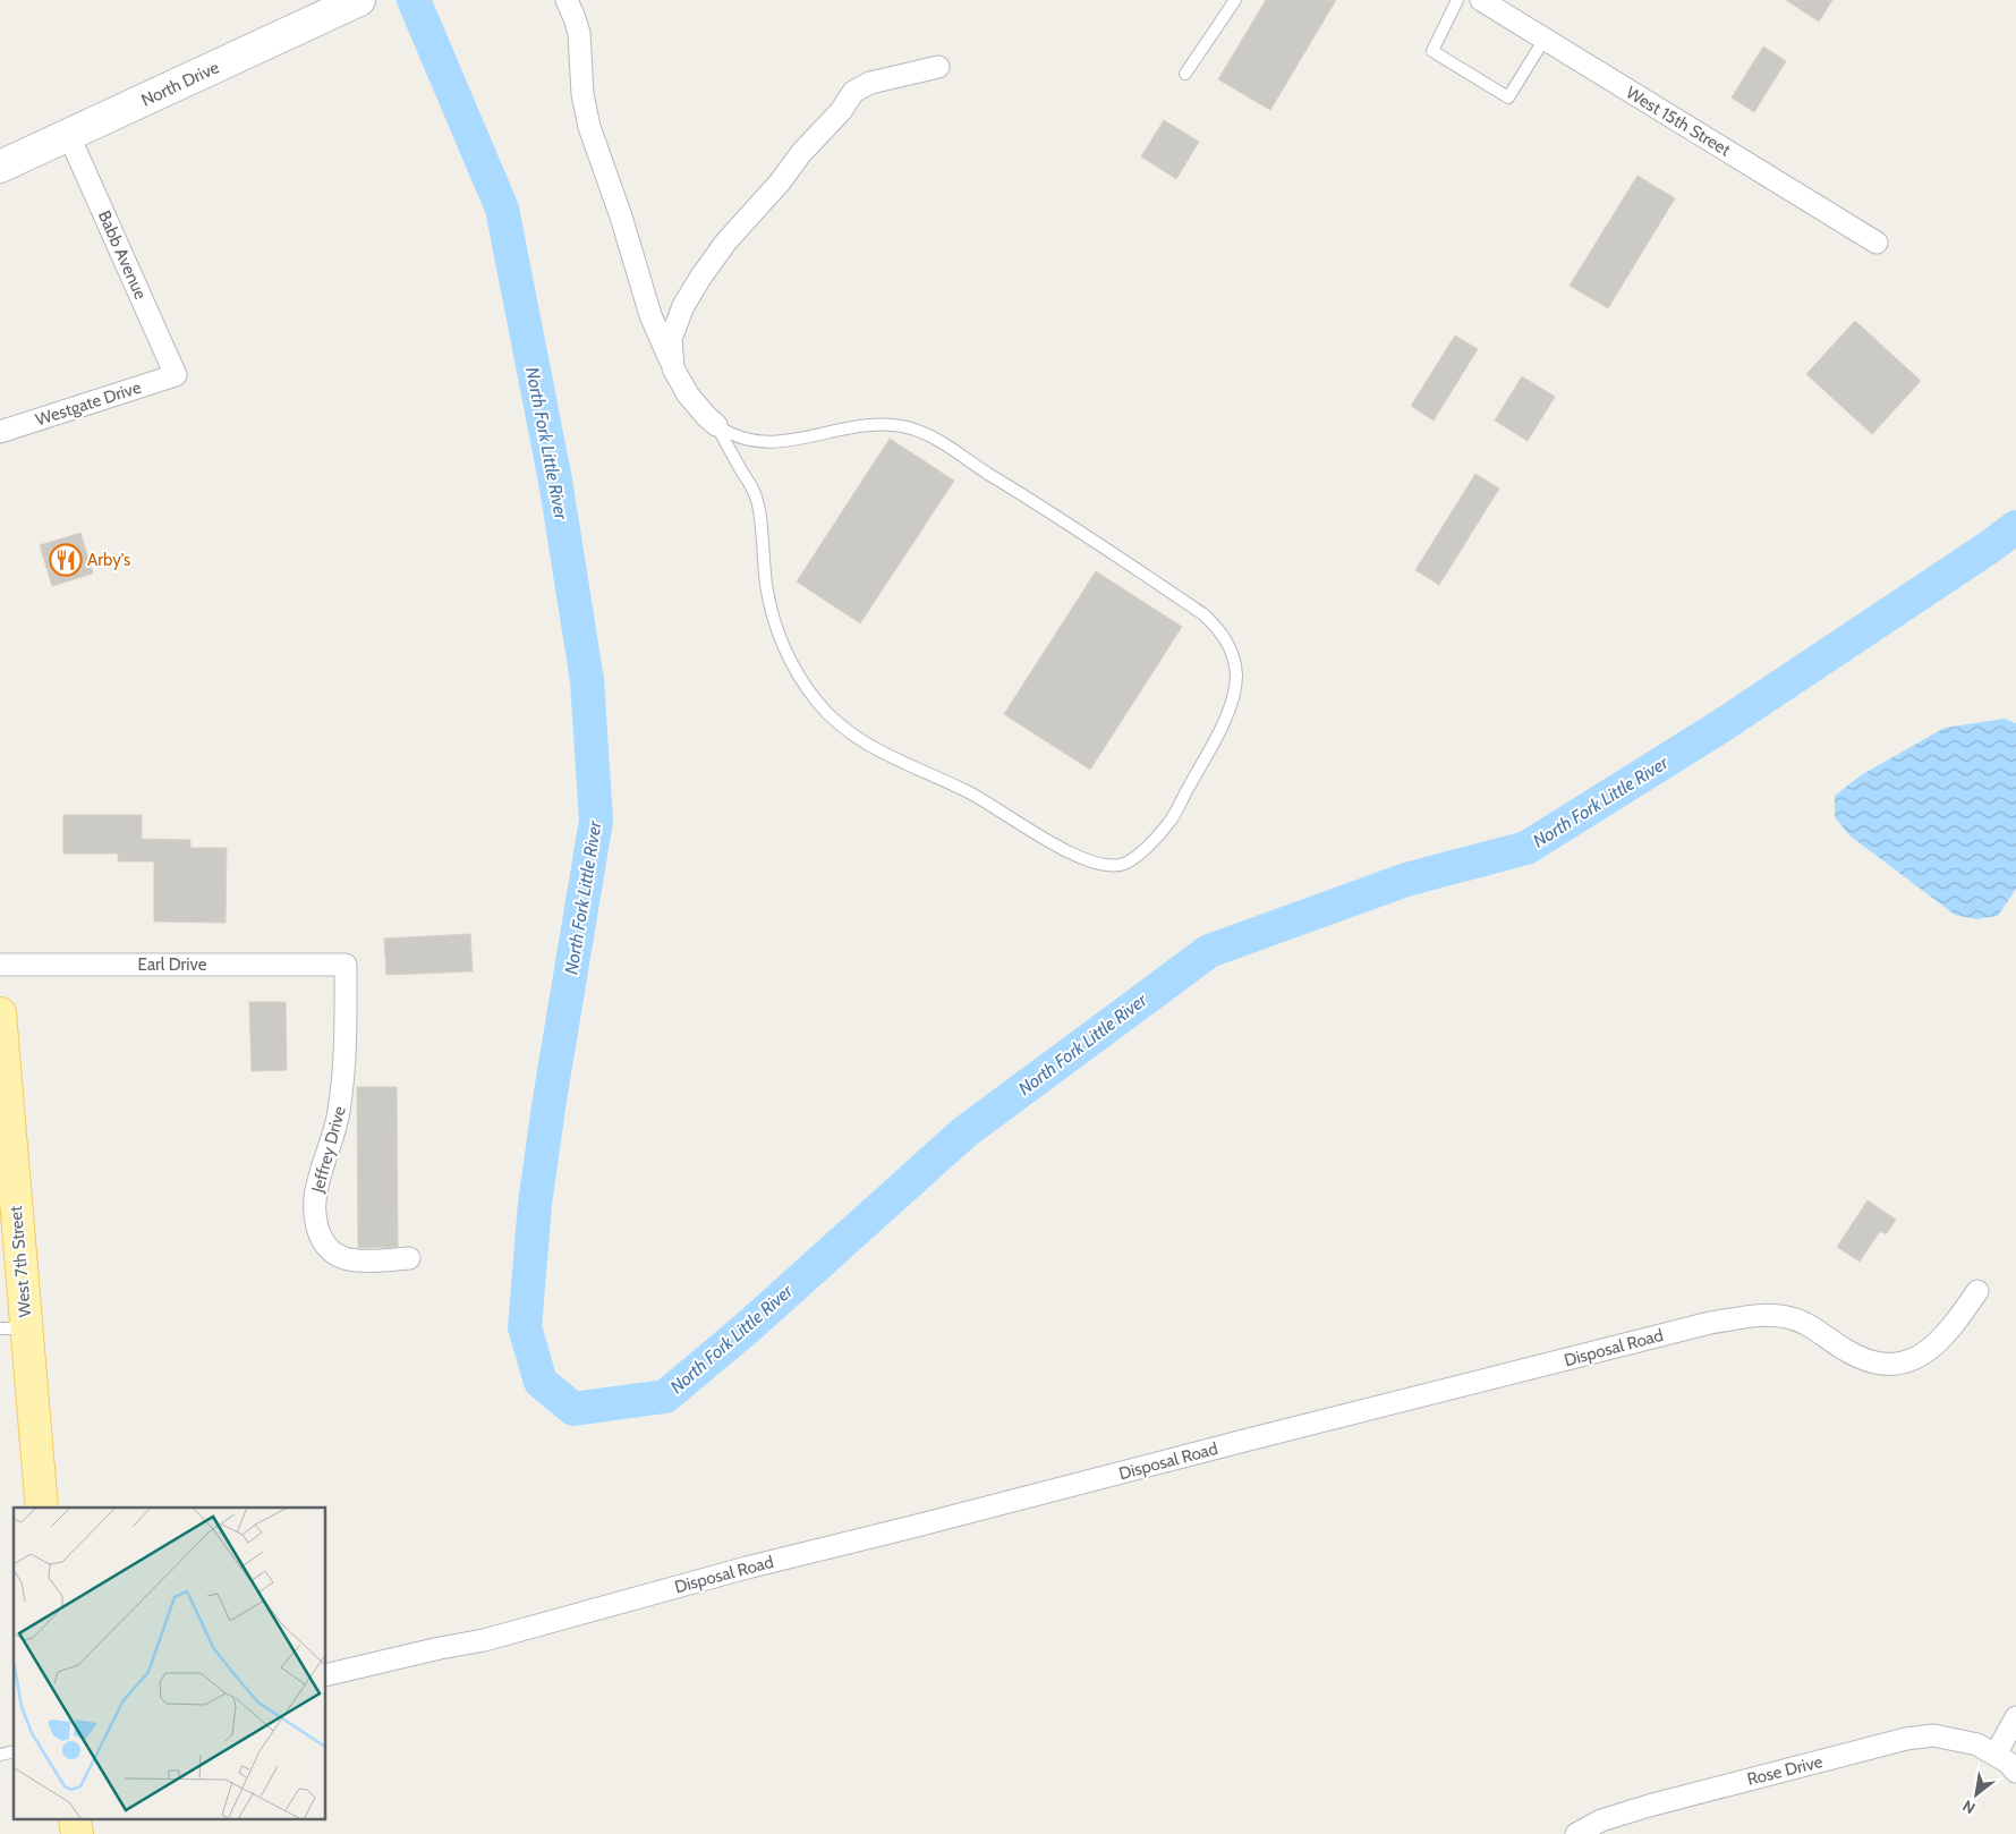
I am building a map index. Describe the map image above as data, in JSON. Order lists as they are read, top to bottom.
{
  "streets": {
    "main road": ["North Drive", "West 7th Street"],
    "street": [
      "West 15th Street",
      "Babb Avenue",
      "Westgate Drive",
      "Earl Drive",
      "Jeffrey Drive",
      "Disposal Road",
      "Rose Drive"
    ]
  },
  "crossings": [
    ["North Drive", "Babb Avenue"],
    ["Babb Avenue", "Westgate Drive"],
    ["Earl Drive", "Jeffrey Drive"]
  ],
  "water": ["North Fork Little River"],
  "places": {
    "restaurant": ["Arby's"]
  },
  "north": "bottom left"
}
